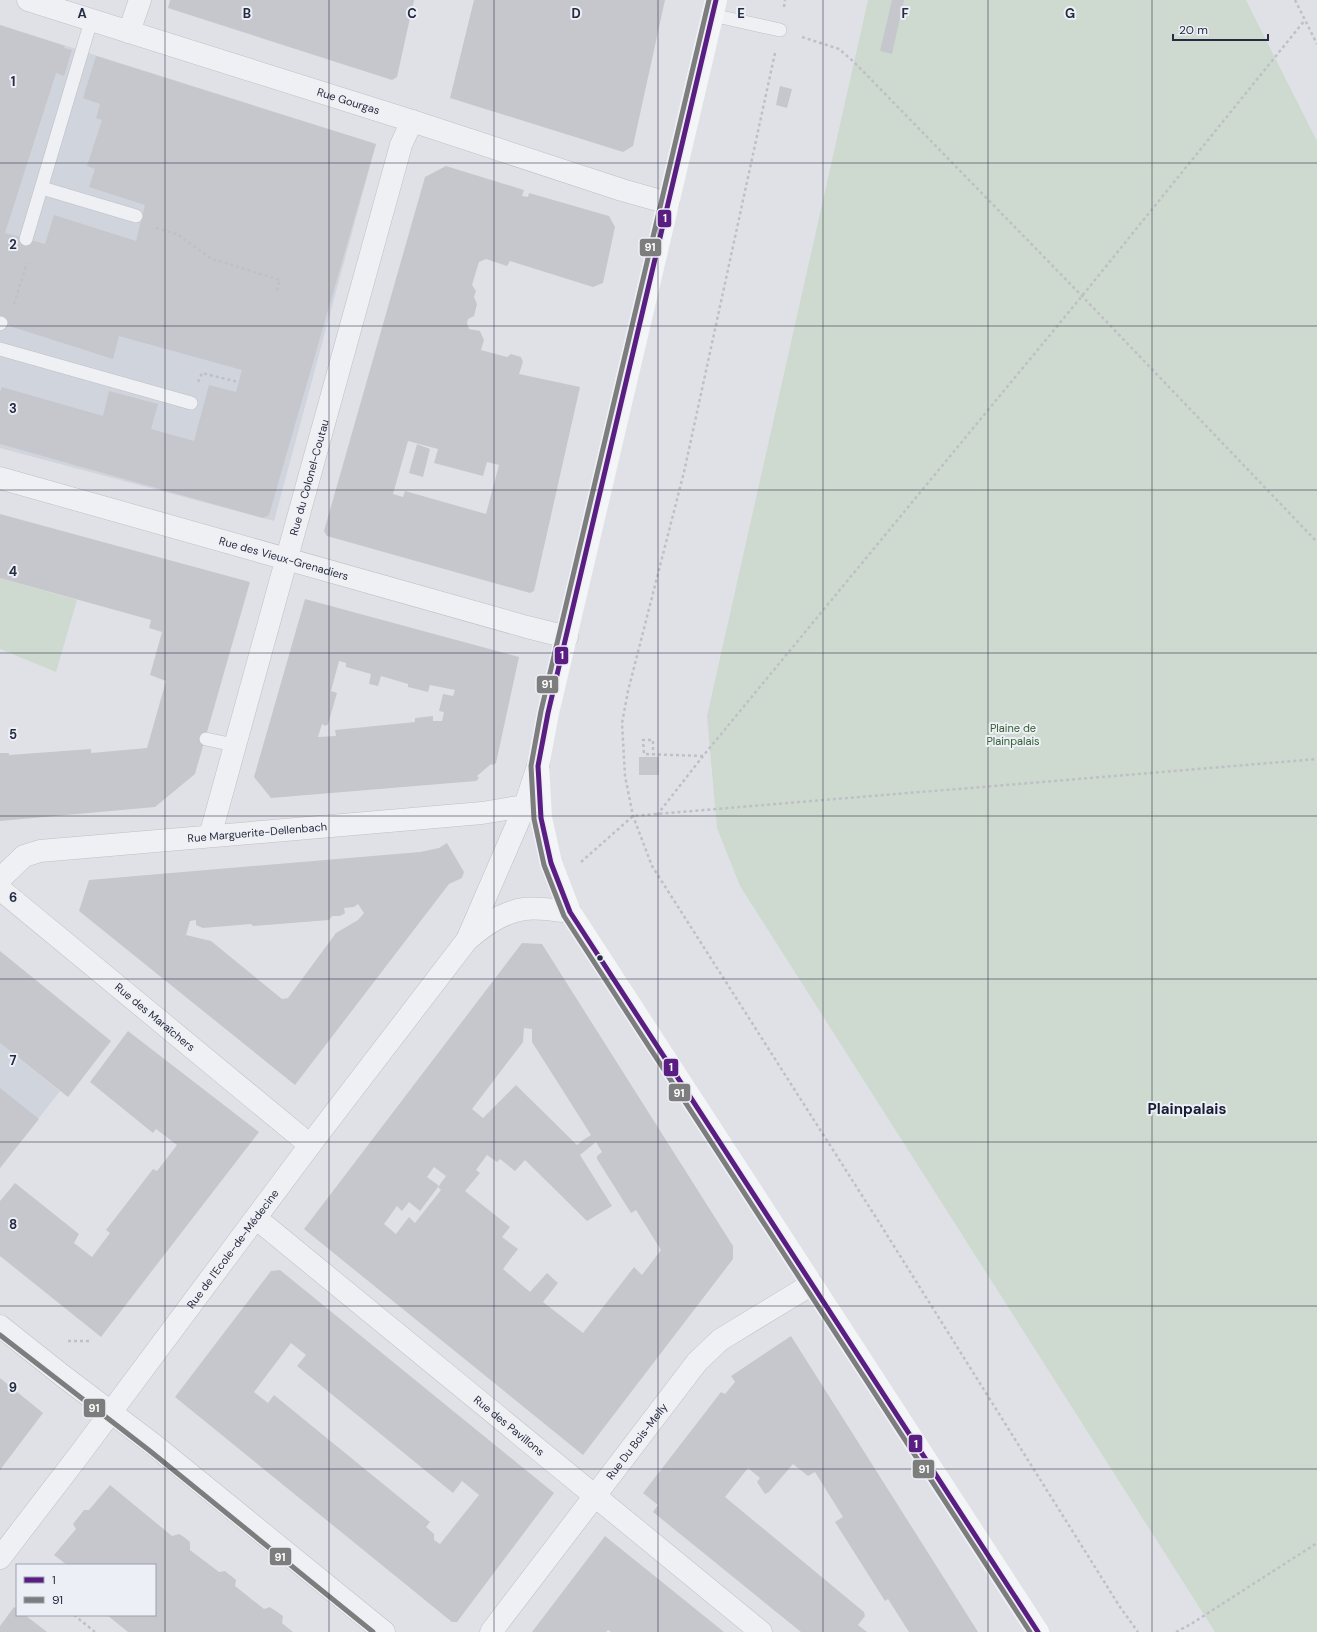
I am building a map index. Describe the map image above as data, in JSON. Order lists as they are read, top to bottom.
{
  "streets": {
    "street": [
      "Rue Gourgas",
      "Rue du Colonel-Coutau",
      "Rue des Vieux-Grenadiers",
      "Rue Marguerite-Dellenbach",
      "Rue des Maraîchers",
      "Rue de l'Ecole-de-Médecine",
      "Rue des Pavillons",
      "Rue Du Bois-Melly"
    ]
  },
  "crossings": [
    ["Rue Gourgas", "Rue du Colonel-Coutau"],
    ["Rue du Colonel-Coutau", "Rue des Vieux-Grenadiers"],
    ["Rue du Colonel-Coutau", "Rue Marguerite-Dellenbach"],
    ["Rue des Maraîchers", "Rue de l'Ecole-de-Médecine"],
    ["Rue de l'Ecole-de-Médecine", "Rue des Pavillons"],
    ["Rue des Pavillons", "Rue Du Bois-Melly"]
  ],
  "districts": ["Plainpalais"],
  "parks": ["Plaine de Plainpalais"],
  "lines": ["transit line 1", "transit line 91"],
  "legend": ["1", "91"],
  "scale_bar": "20 m",
  "grid": {
    "columns": [
      "A",
      "B",
      "C",
      "D",
      "E",
      "F",
      "G"
    ],
    "rows": [
      "1",
      "2",
      "3",
      "4",
      "5",
      "6",
      "7",
      "8",
      "9"
    ]
  }
}
